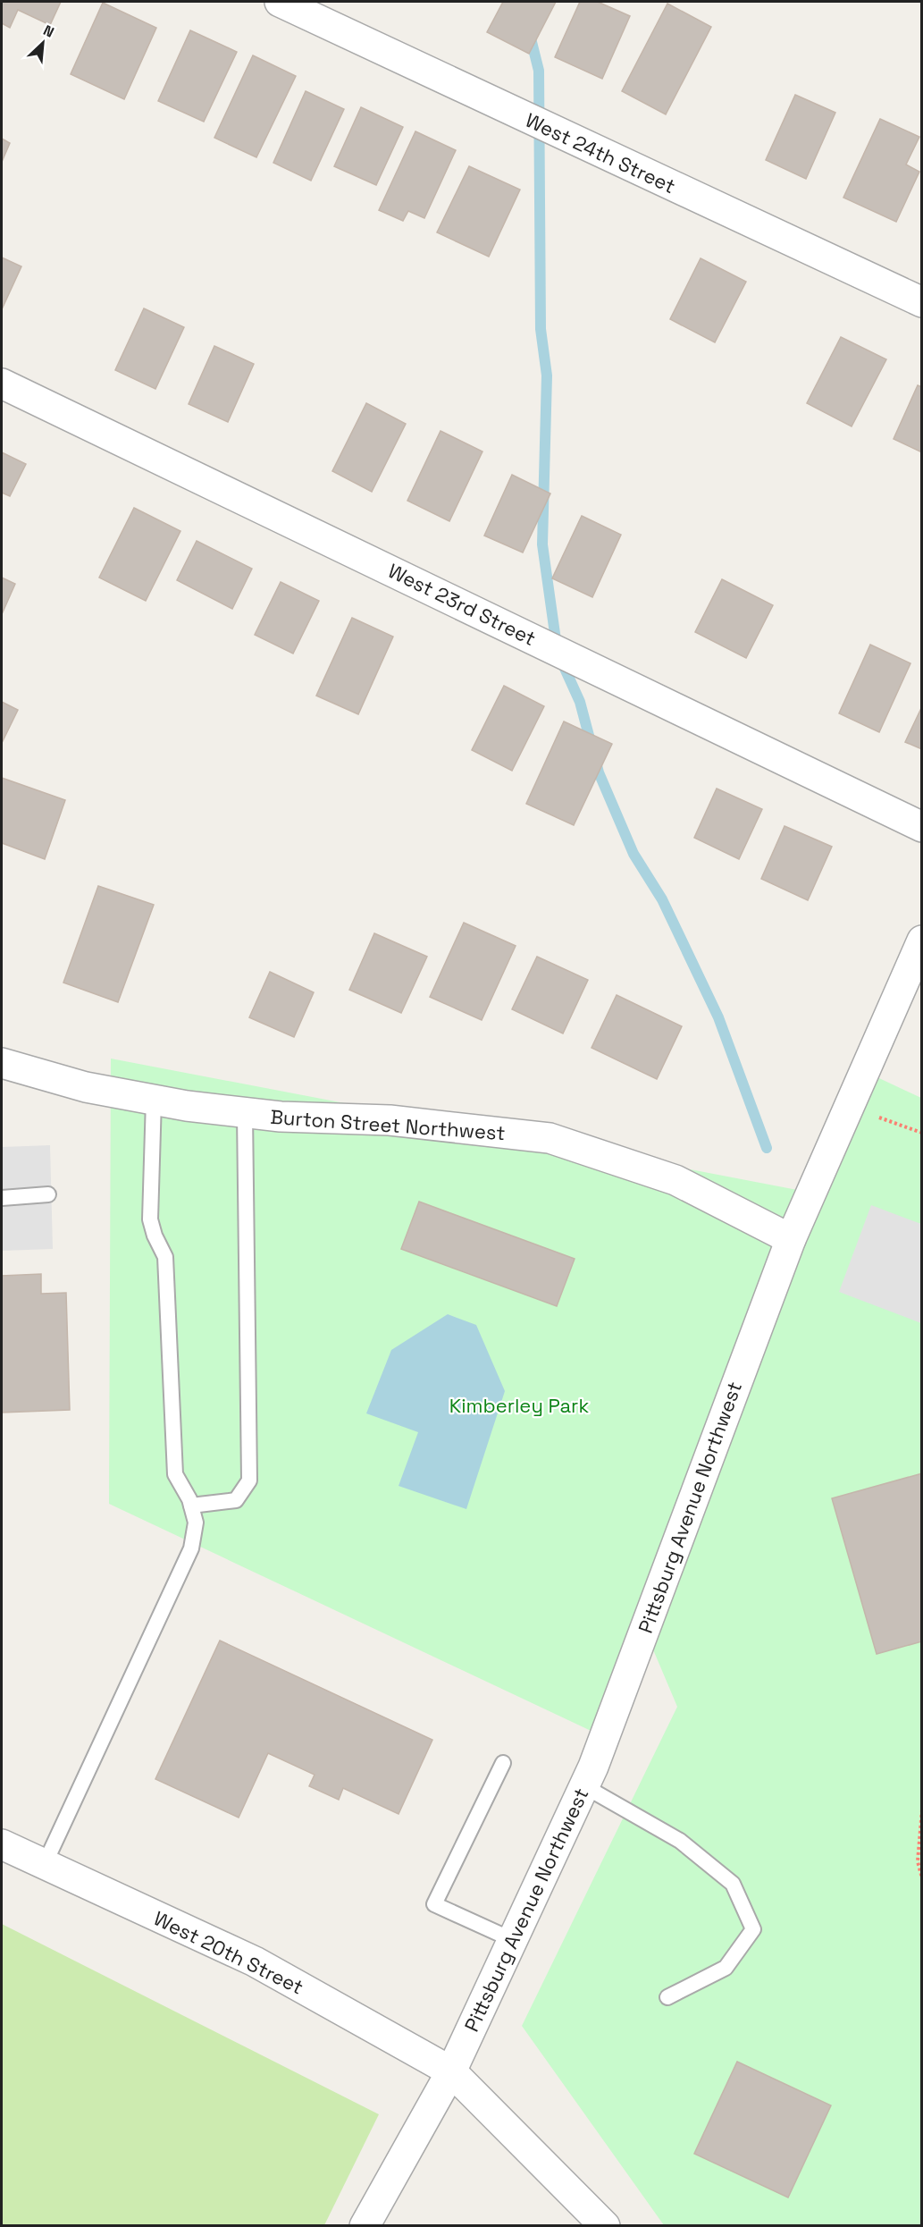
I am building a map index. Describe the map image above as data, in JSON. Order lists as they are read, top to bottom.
{
  "streets": {
    "street": [
      "West 24th Street",
      "West 23rd Street",
      "Burton Street Northwest",
      "Pittsburg Avenue Northwest",
      "West 20th Street"
    ]
  },
  "crossings": [
    ["Burton Street Northwest", "Pittsburg Avenue Northwest"],
    ["Pittsburg Avenue Northwest", "West 20th Street"]
  ],
  "parks": ["Kimberley Park"],
  "north": "top right"
}
